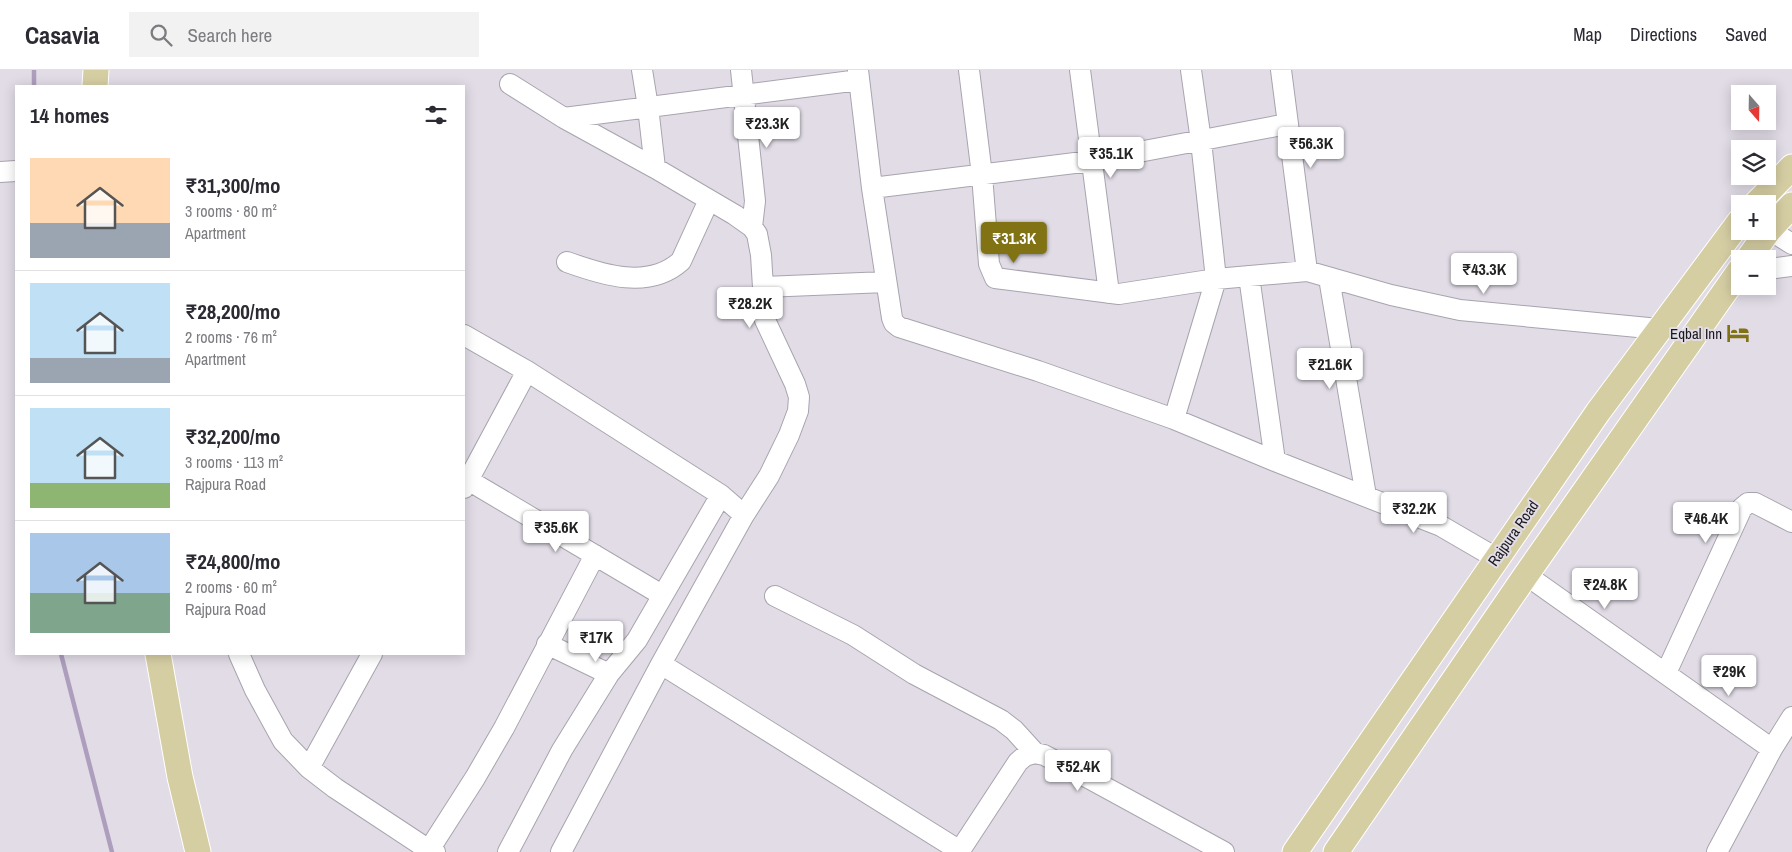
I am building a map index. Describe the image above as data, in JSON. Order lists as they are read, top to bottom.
{
  "streets": {
    "main road": ["Rajpura Road"]
  },
  "places": {
    "hotel": ["Eqbal Inn"]
  },
  "north": "bottom",
  "page": {
    "header": "Casavia",
    "search": "Search here",
    "nav": ["Map", "Directions", "Saved"],
    "map_buttons": ["+", "−"],
    "heading": "14 homes",
    "price": [
      "₹23.3K",
      "₹56.3K",
      "₹35.1K",
      "₹31.3K",
      "₹43.3K",
      "₹28.2K",
      "₹21.6K",
      "₹32.2K",
      "₹46.4K",
      "₹35.6K",
      "₹24.8K",
      "₹17K",
      "₹29K",
      "₹52.4K"
    ],
    "list": [
      {
        "name": "₹31,300/mo",
        "note": "3 rooms · 80 m² · Apartment"
      },
      {
        "name": "₹28,200/mo",
        "note": "2 rooms · 76 m² · Apartment"
      },
      {
        "name": "₹32,200/mo",
        "note": "3 rooms · 113 m² · Rajpura Road"
      },
      {
        "name": "₹24,800/mo",
        "note": "2 rooms · 60 m² · Rajpura Road"
      }
    ]
  }
}
